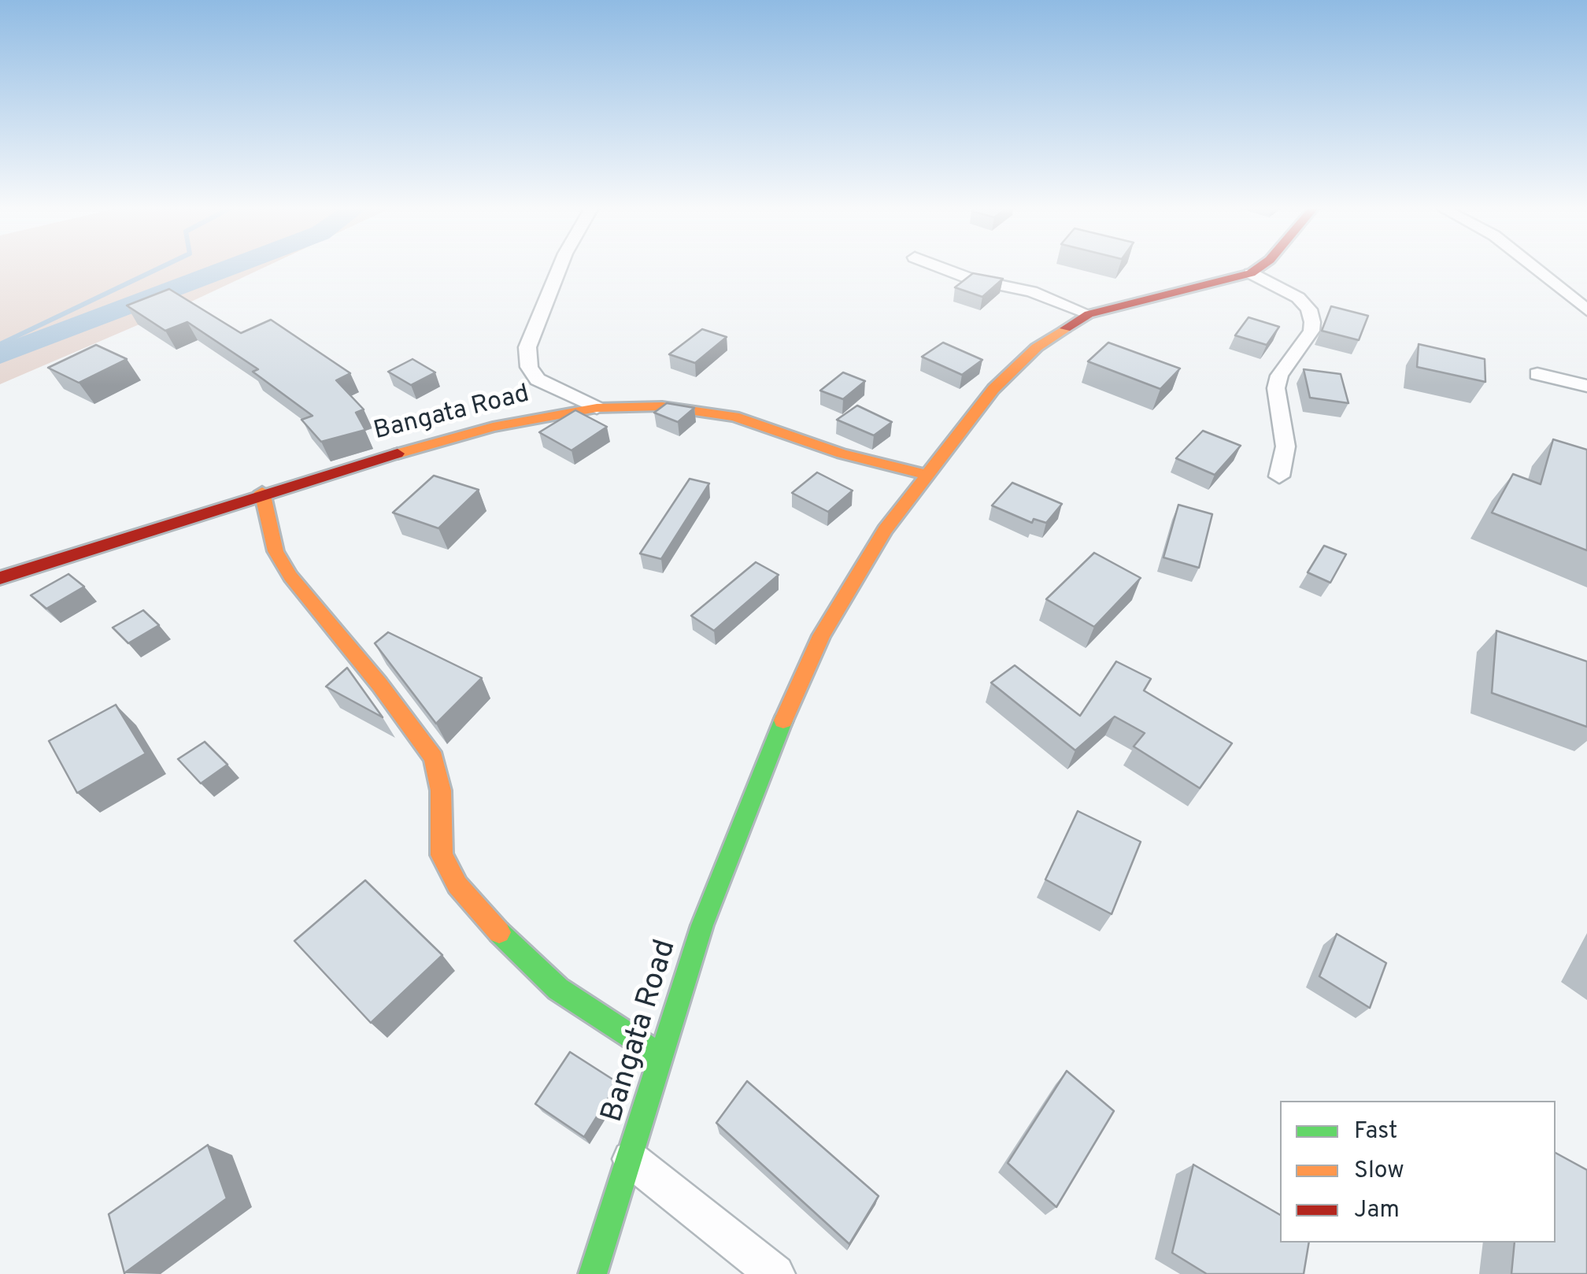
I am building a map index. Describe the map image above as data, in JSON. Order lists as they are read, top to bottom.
{
  "streets": {
    "street": ["Bangata Road"]
  },
  "legend": ["Fast", "Slow", "Jam"]
}
